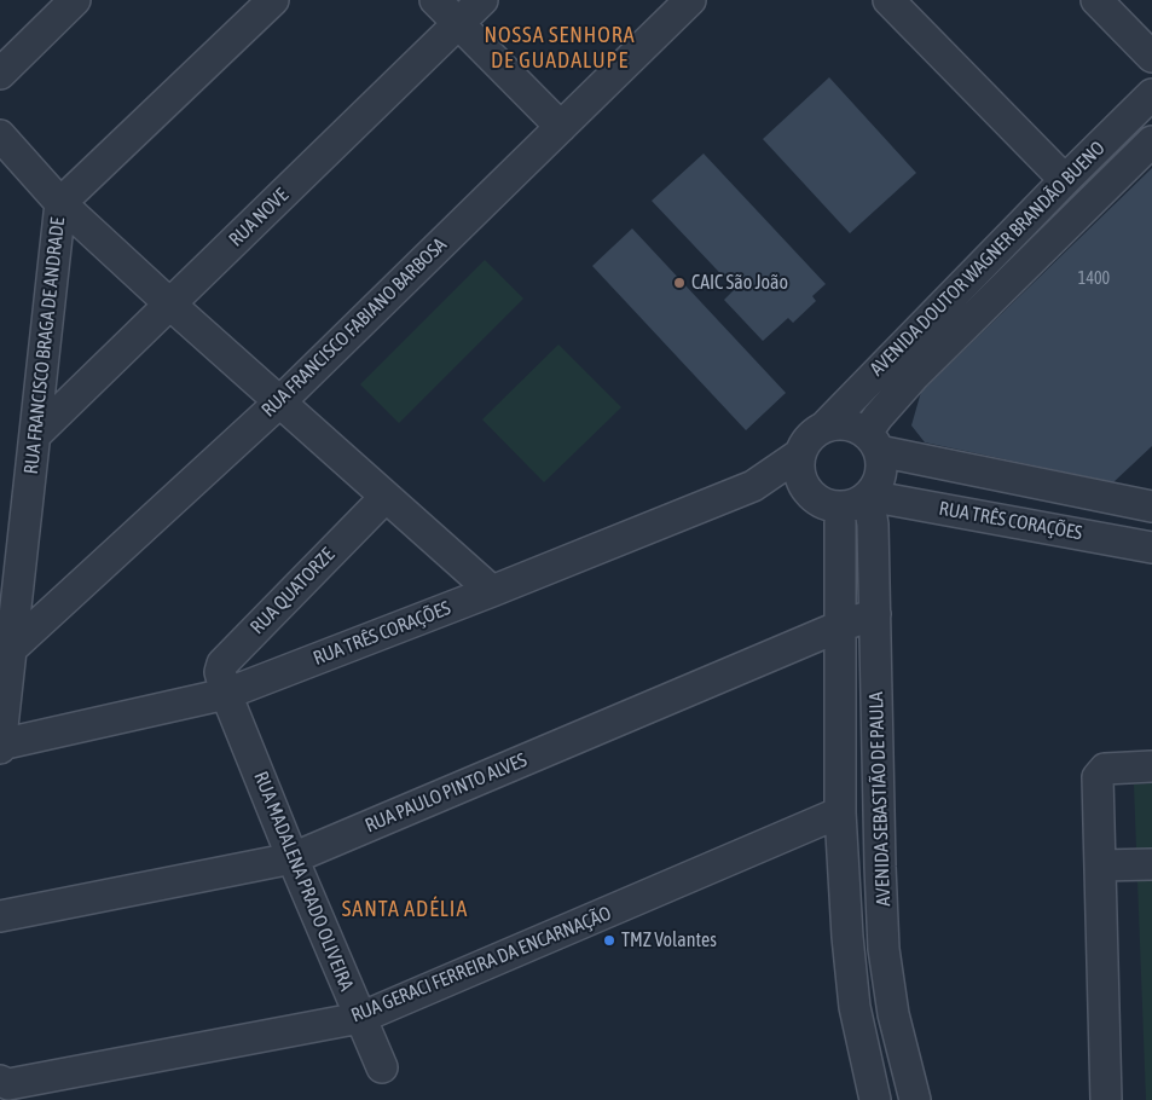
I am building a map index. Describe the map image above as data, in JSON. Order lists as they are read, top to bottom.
{
  "streets": {
    "street": [
      "RUA NOVE",
      "AVENIDA DOUTOR WAGNER BRANDÃO BUENO",
      "RUA FRANCISCO FABIANO BARBOSA",
      "RUA FRANCISCO BRAGA DE ANDRADE",
      "RUA TRÊS CORAÇÕES",
      "RUA QUATORZE",
      "RUA PAULO PINTO ALVES",
      "AVENIDA SEBASTIÃO DE PAULA",
      "RUA MADALENA PRADO OLIVEIRA",
      "RUA GERACI FERREIRA DA ENCARNAÇÃO"
    ]
  },
  "crossings": [
    ["RUA NOVE", "RUA FRANCISCO BRAGA DE ANDRADE"],
    ["AVENIDA DOUTOR WAGNER BRANDÃO BUENO", "RUA TRÊS CORAÇÕES"],
    ["AVENIDA DOUTOR WAGNER BRANDÃO BUENO", "AVENIDA SEBASTIÃO DE PAULA"],
    ["RUA FRANCISCO FABIANO BARBOSA", "RUA FRANCISCO BRAGA DE ANDRADE"],
    ["RUA FRANCISCO BRAGA DE ANDRADE", "RUA TRÊS CORAÇÕES"],
    ["RUA TRÊS CORAÇÕES", "RUA QUATORZE"],
    ["RUA TRÊS CORAÇÕES", "AVENIDA SEBASTIÃO DE PAULA"],
    ["RUA TRÊS CORAÇÕES", "RUA MADALENA PRADO OLIVEIRA"],
    ["RUA QUATORZE", "RUA MADALENA PRADO OLIVEIRA"],
    ["RUA PAULO PINTO ALVES", "AVENIDA SEBASTIÃO DE PAULA"],
    ["RUA PAULO PINTO ALVES", "RUA MADALENA PRADO OLIVEIRA"],
    ["AVENIDA SEBASTIÃO DE PAULA", "RUA GERACI FERREIRA DA ENCARNAÇÃO"],
    ["RUA MADALENA PRADO OLIVEIRA", "RUA GERACI FERREIRA DA ENCARNAÇÃO"]
  ],
  "districts": ["NOSSA SENHORA DE GUADALUPE", "SANTA ADÉLIA"],
  "places": ["CAIC São João", "TMZ Volantes"],
  "house_numbers": ["1400"]
}
